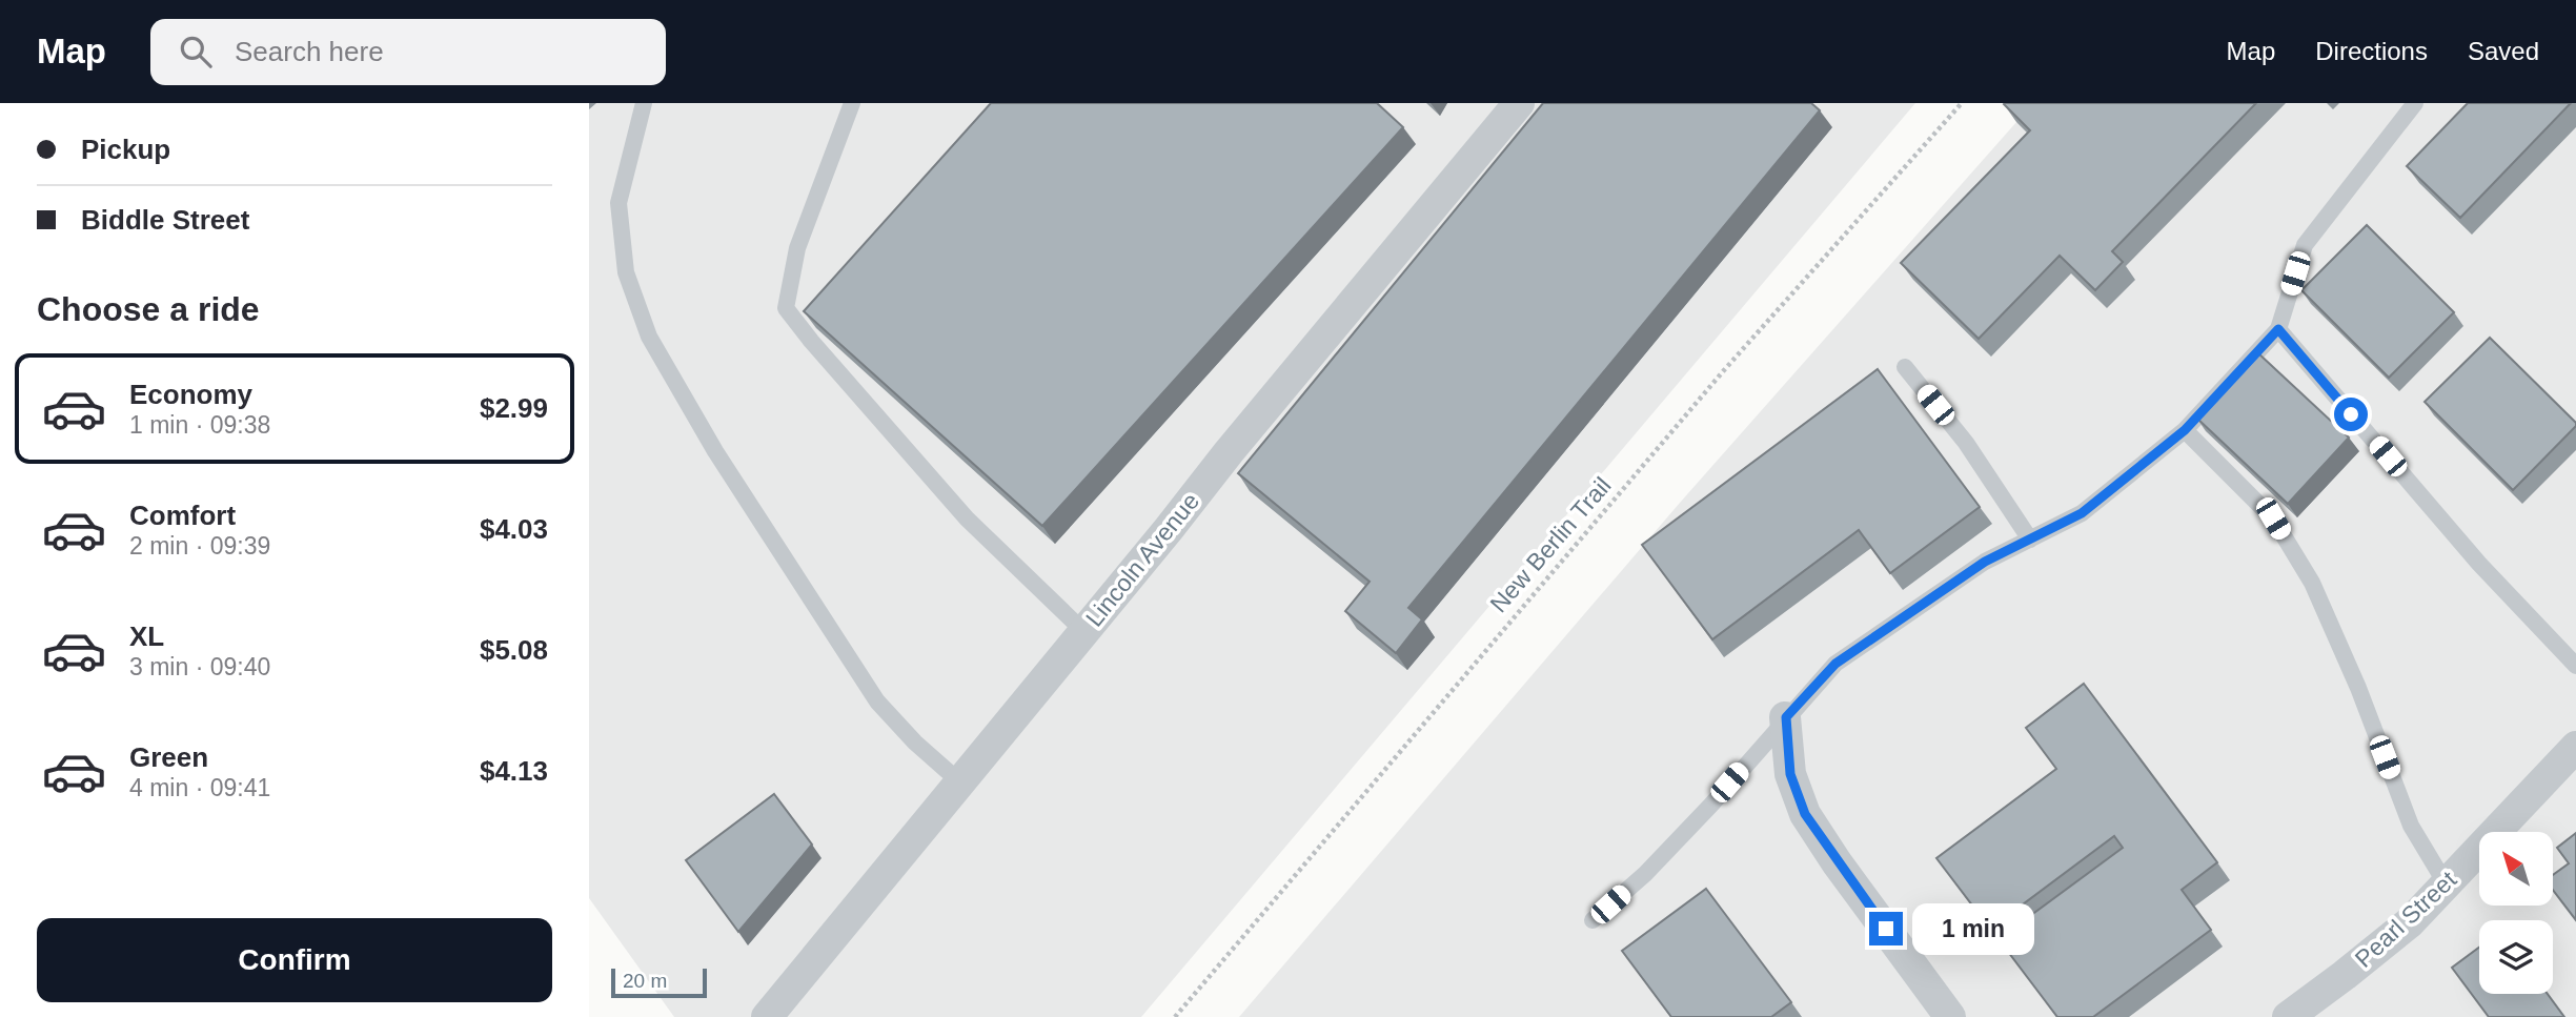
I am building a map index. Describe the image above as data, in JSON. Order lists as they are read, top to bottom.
{
  "streets": {
    "street": ["Lincoln Avenue", "Pearl Street"],
    "path": ["New Berlin Trail"]
  },
  "scale_bar": "20 m",
  "north": "top left",
  "page": {
    "header": "Map",
    "search": "Search here",
    "nav": ["Map", "Directions", "Saved"],
    "banner": ["Pickup", "Biddle Street"],
    "heading": "Choose a ride",
    "list": [
      {
        "name": "Economy",
        "note": "1 min · 09:38",
        "value": "$2.99"
      },
      {
        "name": "Comfort",
        "note": "2 min · 09:39",
        "value": "$4.03"
      },
      {
        "name": "XL",
        "note": "3 min · 09:40",
        "value": "$5.08"
      },
      {
        "name": "Green",
        "note": "4 min · 09:41",
        "value": "$4.13"
      }
    ],
    "buttons": "Confirm",
    "bubble": "1 min",
    "scale": "20 m"
  }
}
